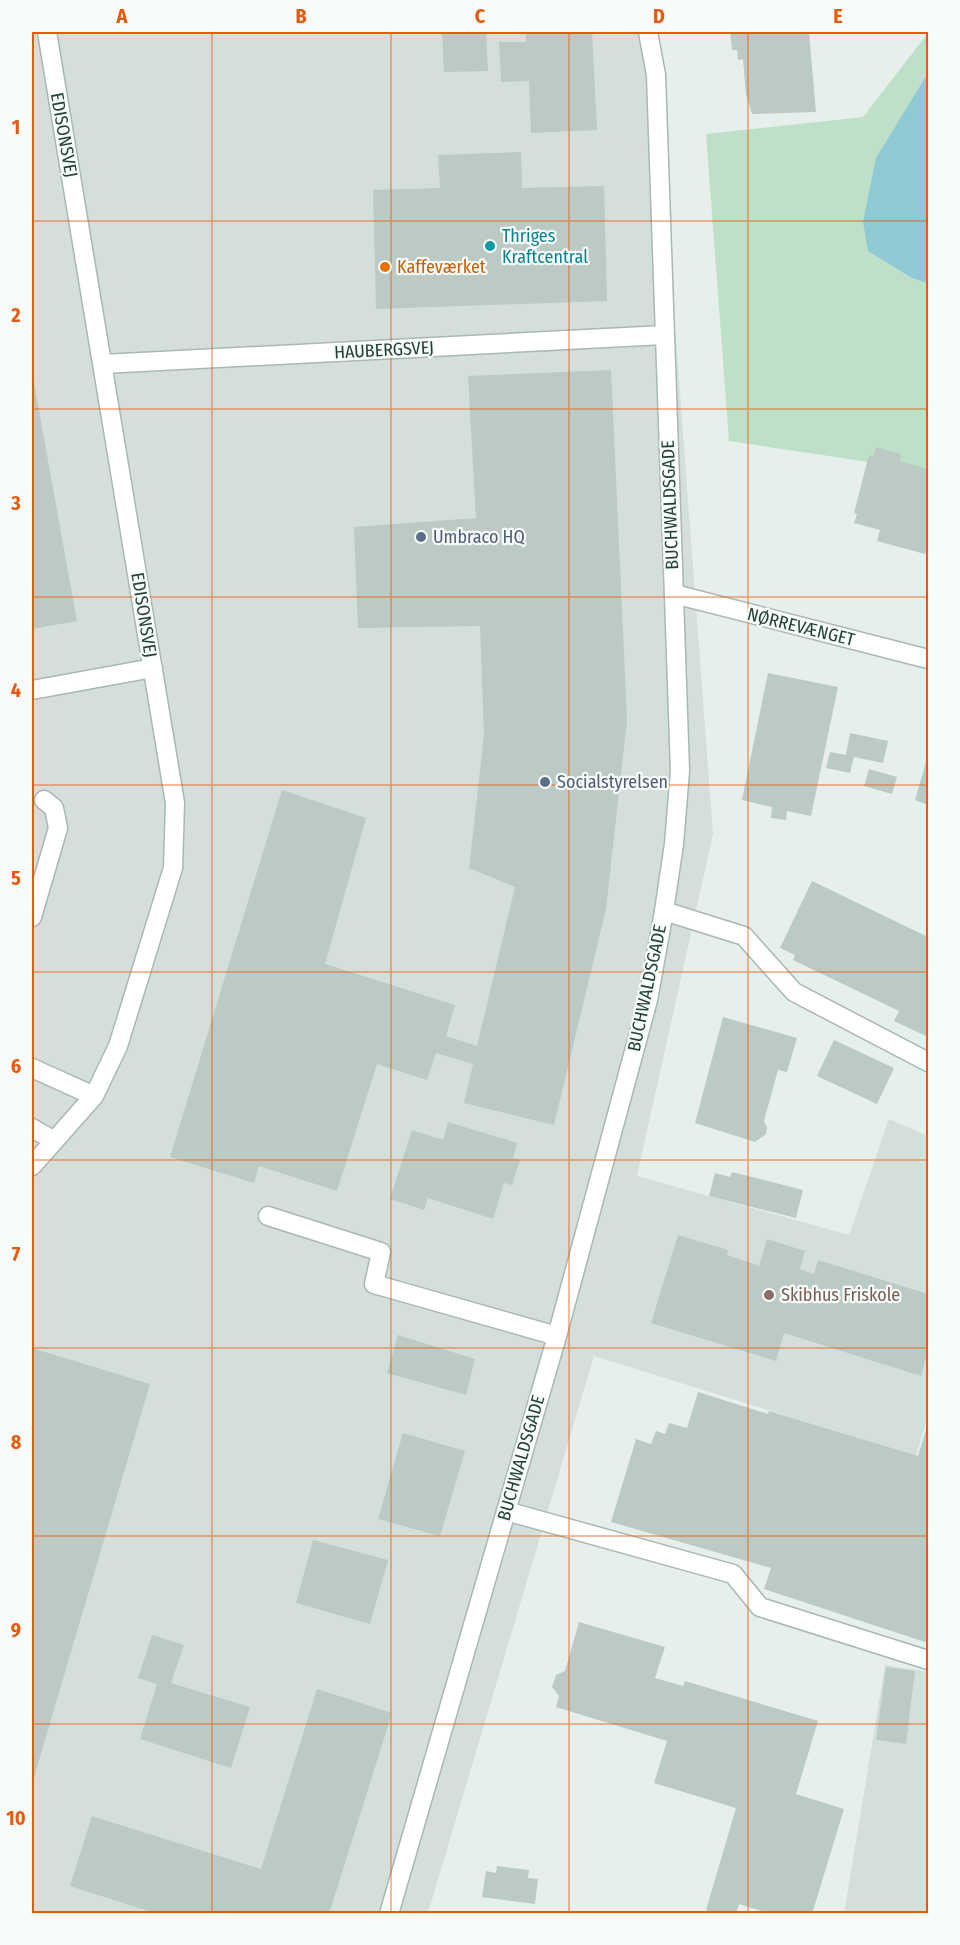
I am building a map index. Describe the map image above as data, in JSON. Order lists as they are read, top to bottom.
{
  "streets": {
    "street": [
      "EDISONSVEJ",
      "HAUBERGSVEJ",
      "BUCHWALDSGADE",
      "NØRREVÆNGET"
    ]
  },
  "crossings": [
    ["EDISONSVEJ", "HAUBERGSVEJ"],
    ["HAUBERGSVEJ", "BUCHWALDSGADE"],
    ["BUCHWALDSGADE", "NØRREVÆNGET"]
  ],
  "places": [
    "Thriges Kraftcentral",
    "Kaffeværket",
    "Umbraco HQ",
    "Socialstyrelsen",
    "Skibhus Friskole"
  ],
  "grid": {
    "columns": [
      "A",
      "B",
      "C",
      "D",
      "E"
    ],
    "rows": [
      "1",
      "2",
      "3",
      "4",
      "5",
      "6",
      "7",
      "8",
      "9",
      "10"
    ]
  }
}
